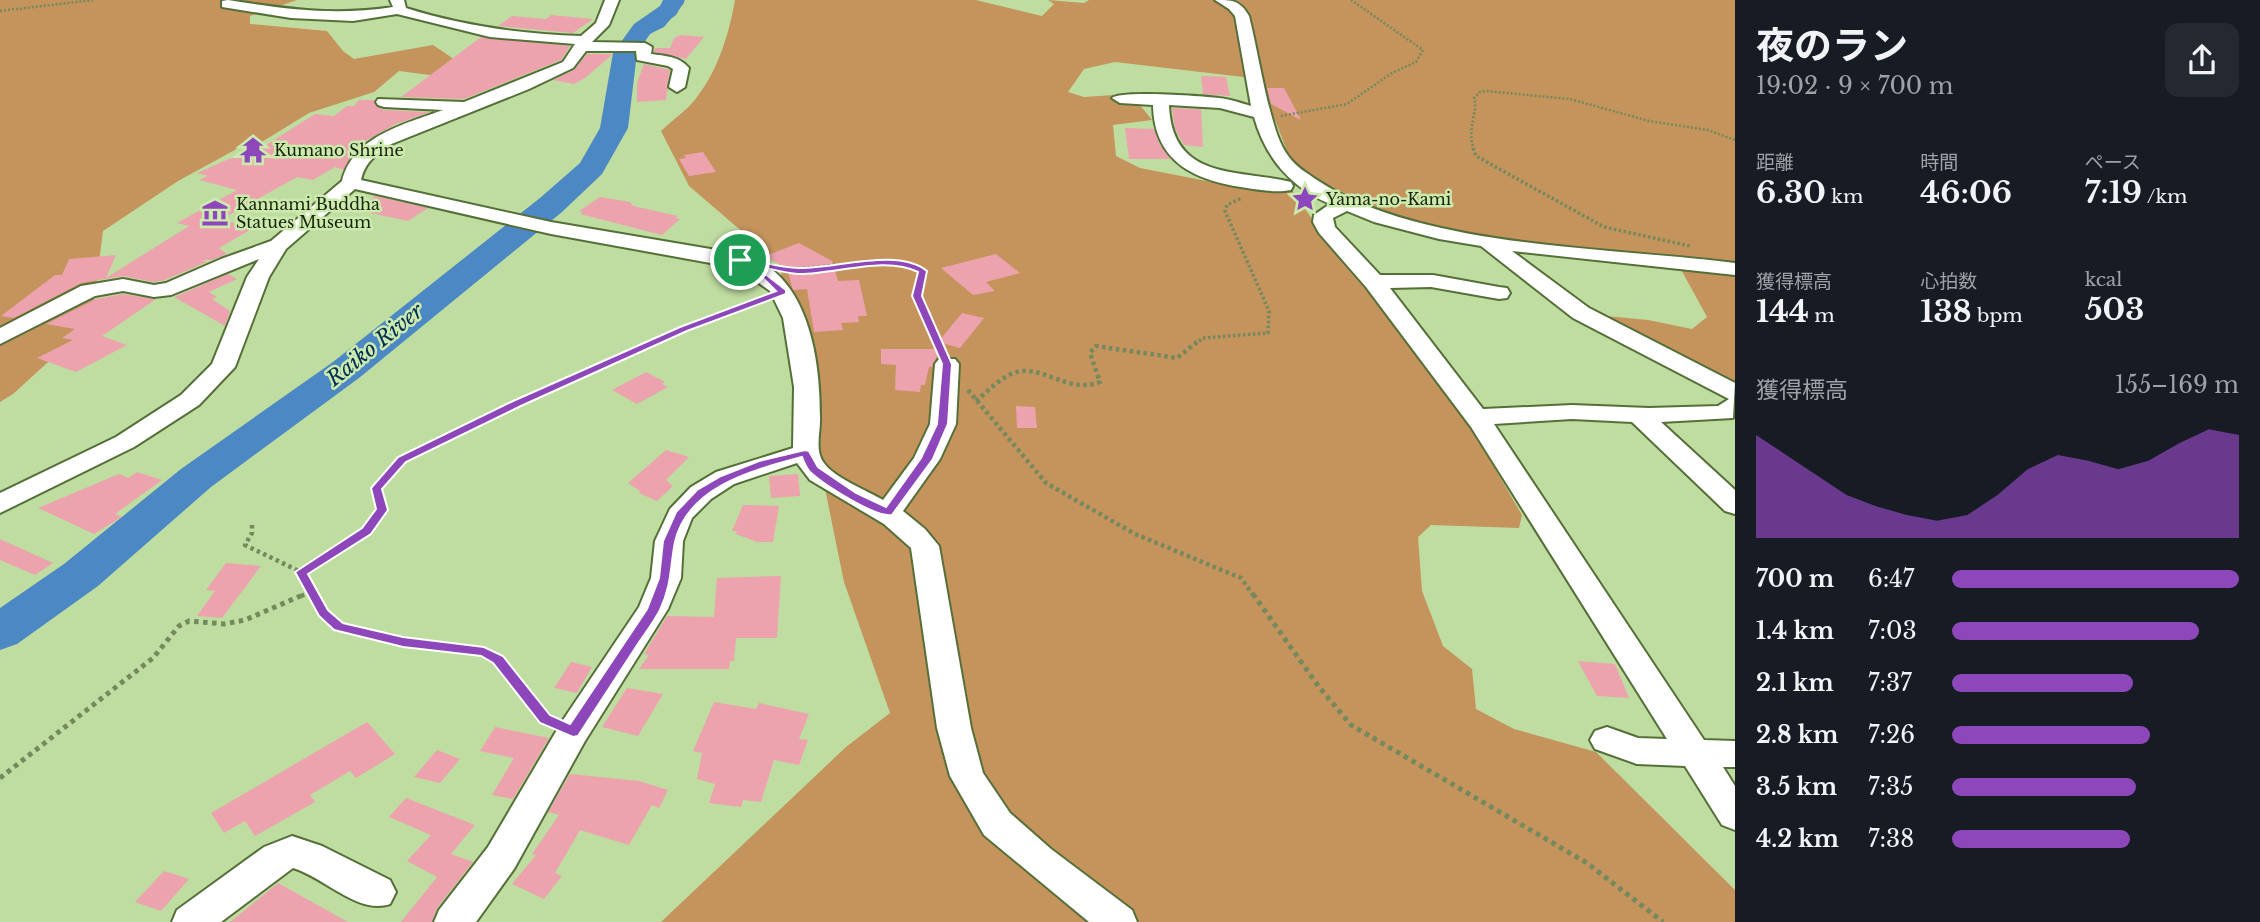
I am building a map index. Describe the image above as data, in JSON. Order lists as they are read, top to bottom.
{
  "water": ["Raiko River"],
  "places": {
    "temple": ["Kumano Shrine"],
    "place": ["Yama-no-Kami"],
    "museum": ["Kannami Buddha Statues Museum"]
  },
  "page": {
    "heading": ["夜のラン", "19:02 · 9 × 700 m"],
    "stats": [
      ["距離", "6.30 km"],
      ["時間", "46:06"],
      ["ペース", "7:19 /km"],
      ["獲得標高", "144 m"],
      ["心拍数", "138 bpm"],
      ["kcal", "503"]
    ],
    "chart": ["獲得標高", "155–169 m"],
    "list": [
      {
        "name": "700 m",
        "note": "6:47"
      },
      {
        "name": "1.4 km",
        "note": "7:03"
      },
      {
        "name": "2.1 km",
        "note": "7:37"
      },
      {
        "name": "2.8 km",
        "note": "7:26"
      },
      {
        "name": "3.5 km",
        "note": "7:35"
      },
      {
        "name": "4.2 km",
        "note": "7:38"
      }
    ]
  }
}
